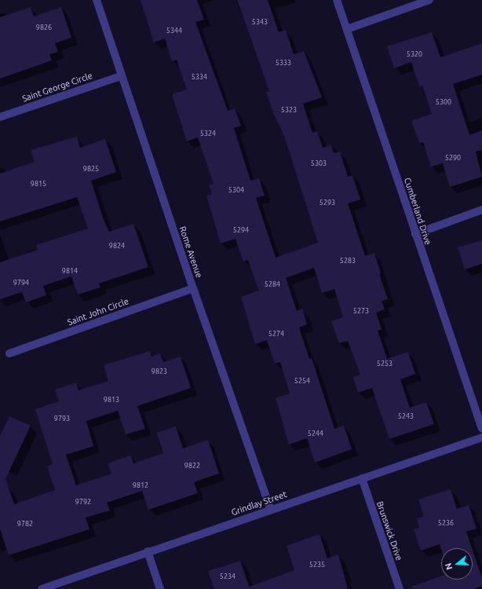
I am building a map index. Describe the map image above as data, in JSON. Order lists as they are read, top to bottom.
{
  "streets": {
    "street": [
      "Saint George Circle",
      "Cumberland Drive",
      "Rome Avenue",
      "Saint John Circle",
      "Grindlay Street",
      "Brunswick Drive"
    ]
  },
  "crossings": [
    ["Saint George Circle", "Rome Avenue"],
    ["Rome Avenue", "Saint John Circle"],
    ["Rome Avenue", "Grindlay Street"],
    ["Grindlay Street", "Brunswick Drive"]
  ],
  "house_numbers": [
    "5343",
    "9826",
    "5344",
    "5320",
    "5333",
    "5334",
    "5300",
    "5323",
    "5324",
    "5290",
    "5303",
    "9825",
    "9815",
    "5304",
    "5293",
    "5294",
    "9824",
    "5283",
    "9814",
    "9794",
    "5284",
    "5273",
    "5274",
    "5253",
    "9823",
    "5254",
    "9813",
    "5243",
    "9793",
    "5244",
    "9822",
    "9812",
    "9792",
    "5236",
    "9782",
    "5235",
    "5234"
  ],
  "north": "left"
}
